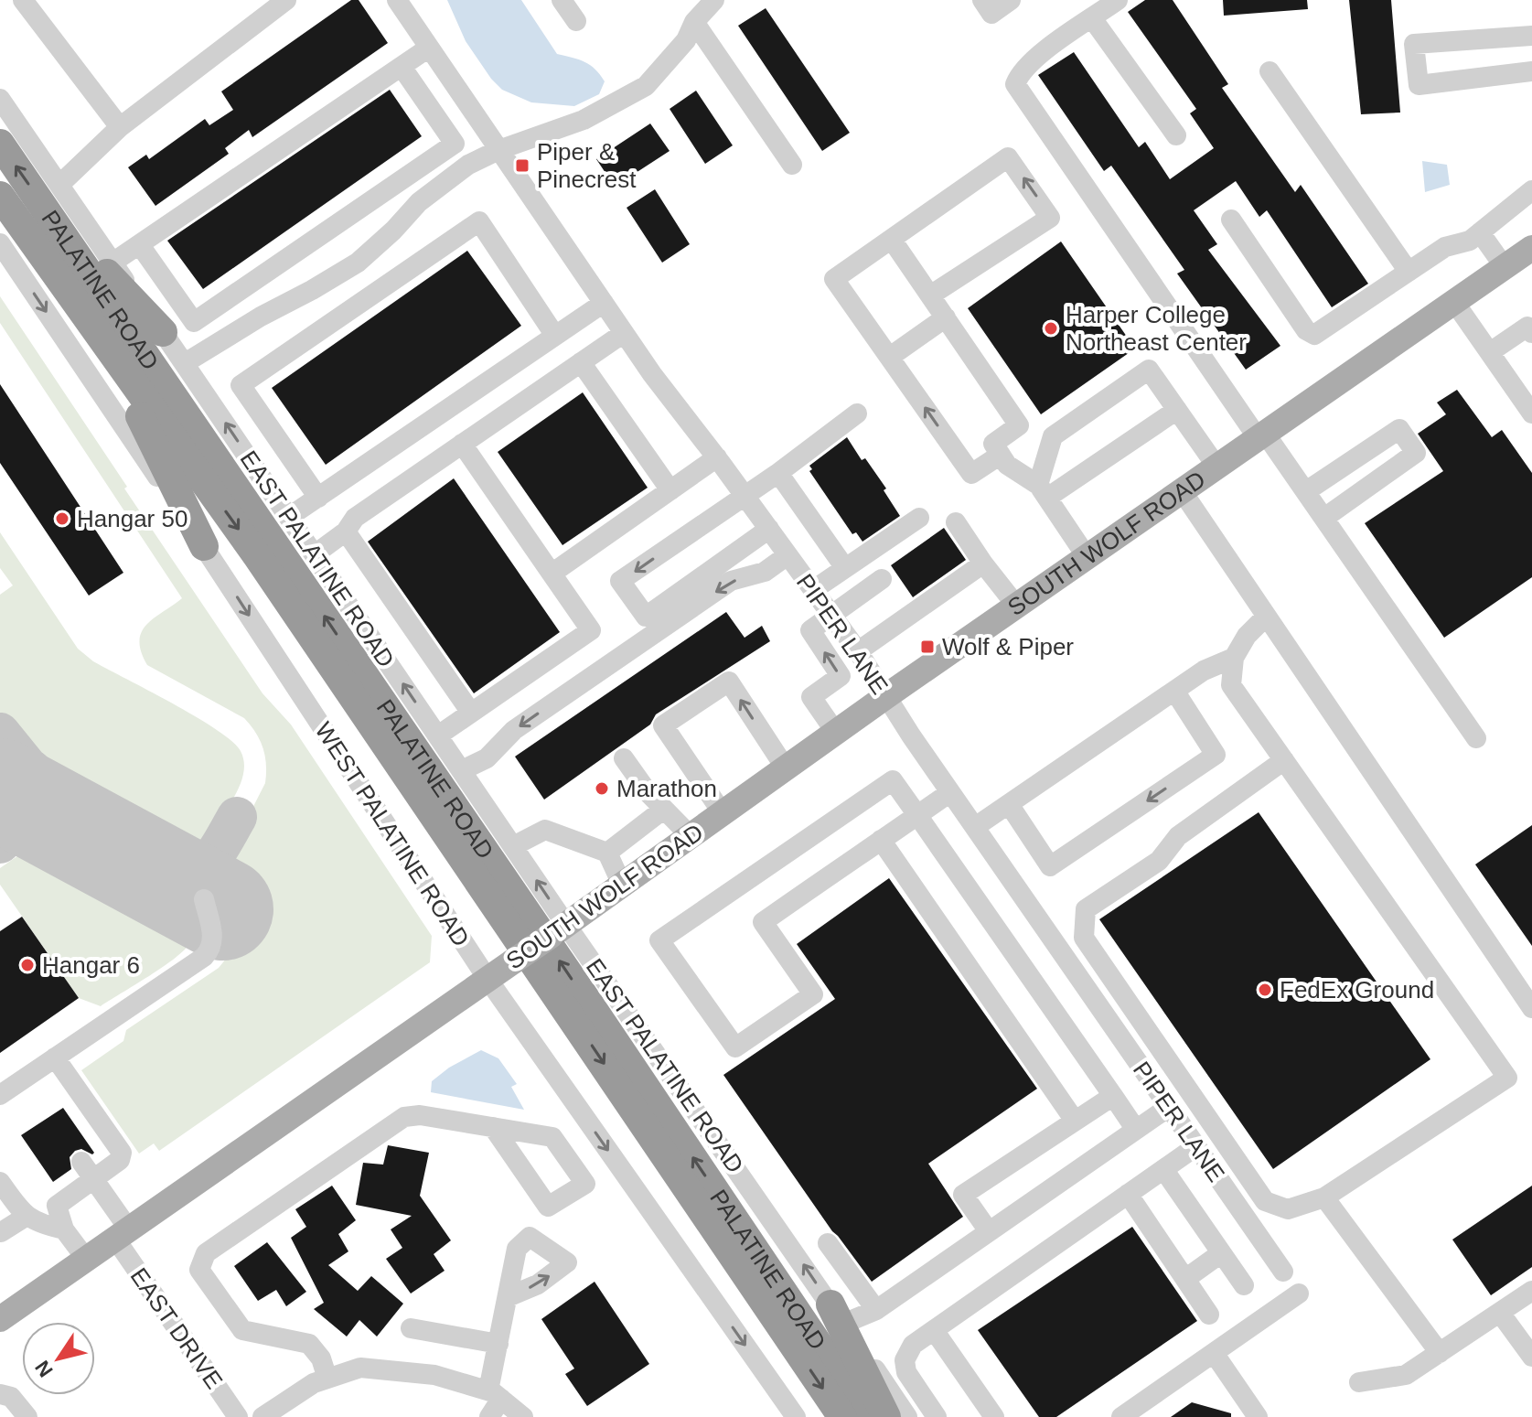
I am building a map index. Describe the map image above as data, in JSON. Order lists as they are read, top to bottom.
{
  "streets": {
    "highway": ["PALATINE ROAD"],
    "main road": ["SOUTH WOLF ROAD"],
    "street": [
      "EAST PALATINE ROAD",
      "PIPER LANE",
      "WEST PALATINE ROAD",
      "EAST DRIVE"
    ]
  },
  "crossings": [
    ["PALATINE ROAD", "EAST PALATINE ROAD"],
    ["SOUTH WOLF ROAD", "EAST PALATINE ROAD"],
    ["SOUTH WOLF ROAD", "PIPER LANE"],
    ["SOUTH WOLF ROAD", "WEST PALATINE ROAD"],
    ["SOUTH WOLF ROAD", "EAST DRIVE"]
  ],
  "one_way": ["WEST PALATINE ROAD"],
  "places": {
    "transit": ["Piper & Pinecrest", "Wolf & Piper"],
    "other": [
      "Harper College Northeast Center",
      "Hangar 50",
      "Marathon",
      "Hangar 6",
      "FedEx Ground"
    ]
  },
  "north": "bottom left"
}
